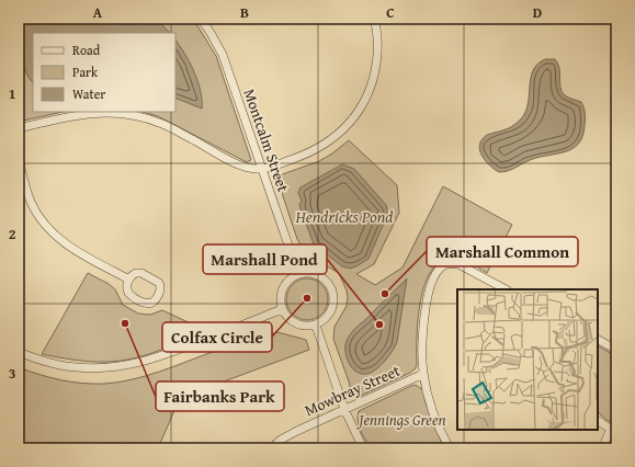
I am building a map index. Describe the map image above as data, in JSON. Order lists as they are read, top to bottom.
{
  "streets": {
    "street": ["Montcalm Street", "Mowbray Street"]
  },
  "water": ["Hendricks Pond"],
  "parks": ["Jennings Green"],
  "places": [
    "Marshall Common",
    "Colfax Circle",
    "Fairbanks Park",
    "Marshall Pond"
  ],
  "legend": ["Road", "Park", "Water"],
  "grid": {
    "columns": [
      "A",
      "B",
      "C",
      "D"
    ],
    "rows": ["1", "2", "3"]
  }
}
